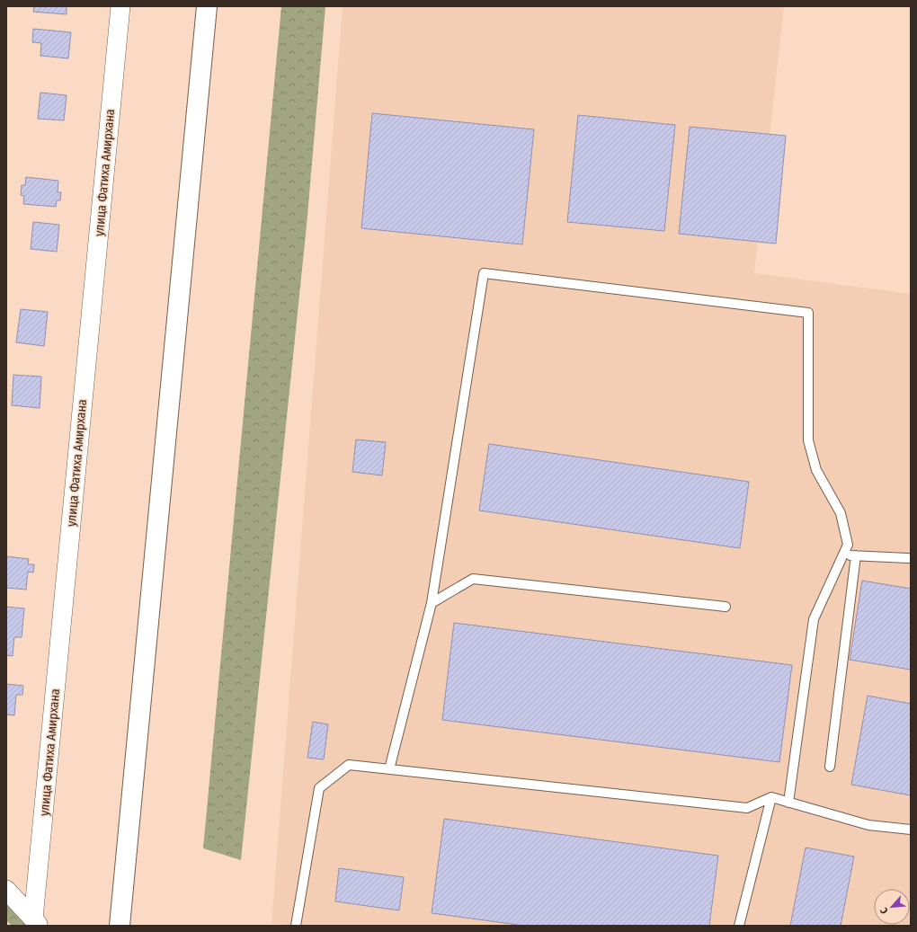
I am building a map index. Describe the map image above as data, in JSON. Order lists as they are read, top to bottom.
{
  "streets": {
    "street": ["улица Фатиха Амирхана"]
  },
  "north": "bottom left"
}
